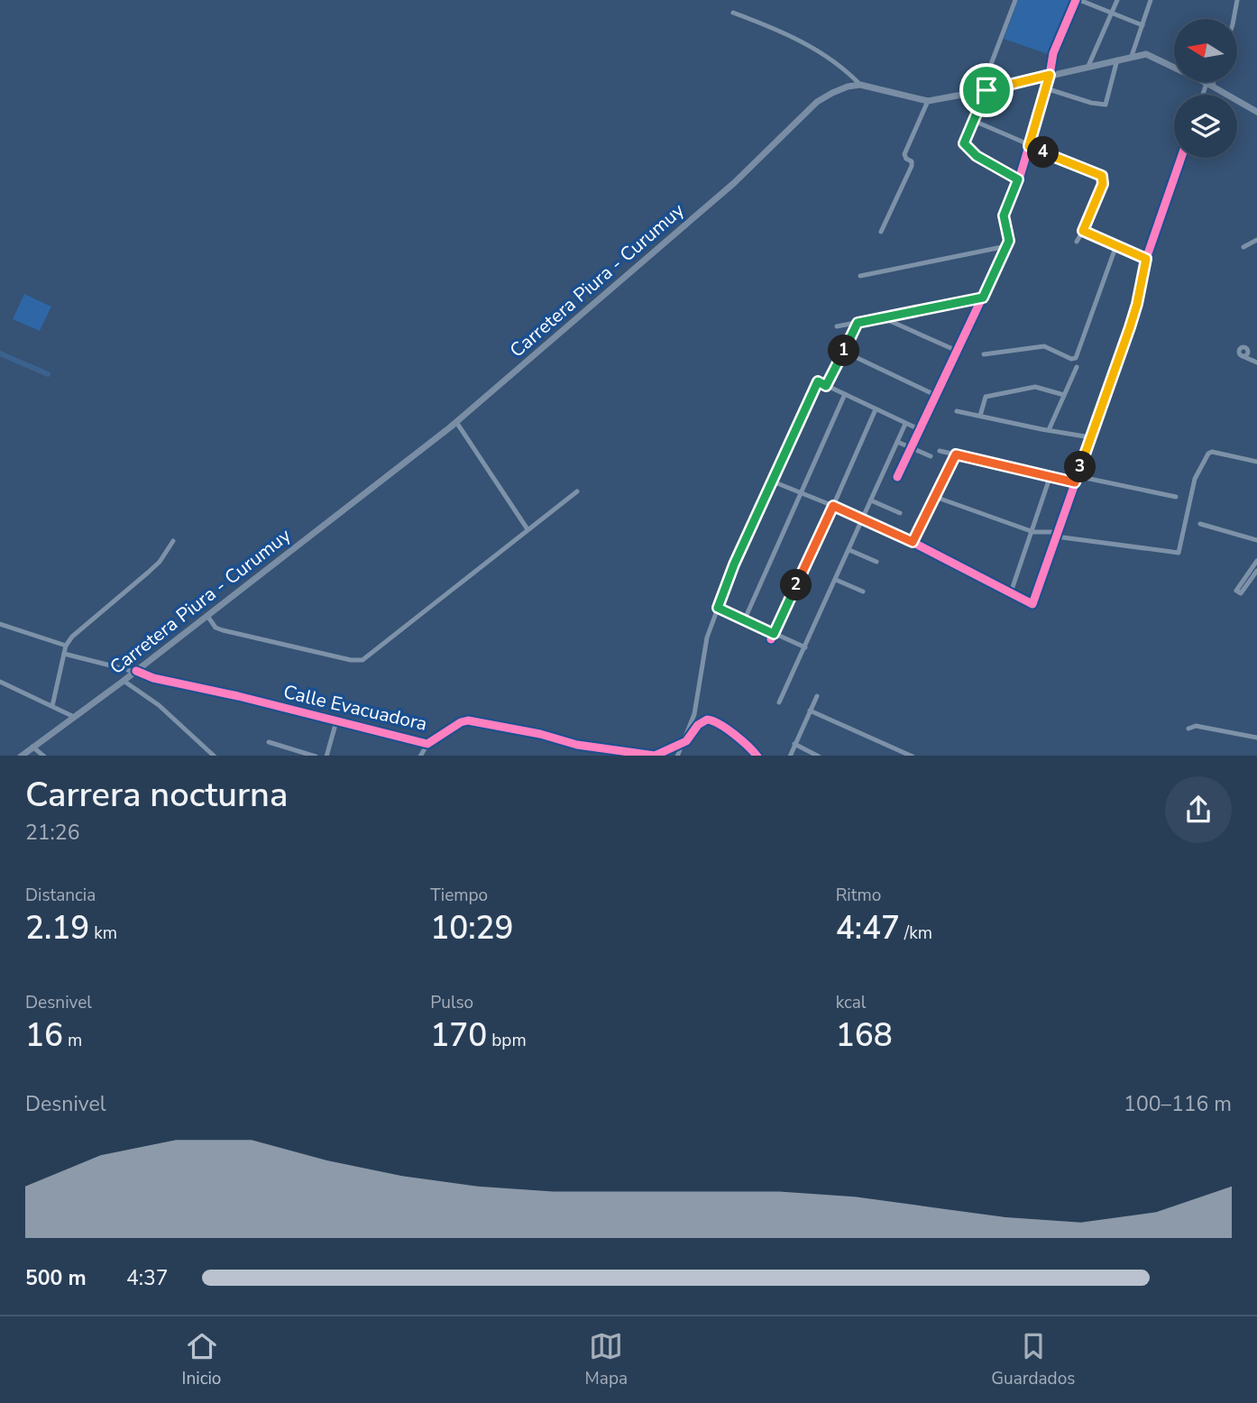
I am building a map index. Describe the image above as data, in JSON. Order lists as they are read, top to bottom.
{
  "streets": {
    "main road": ["Carretera Piura - Curumuy"],
    "street": ["Calle Evacuadora"]
  },
  "crossings": [
    ["Carretera Piura - Curumuy", "Calle Evacuadora"]
  ],
  "north": "left",
  "page": {
    "pins": [
      "4",
      "1",
      "3",
      "2"
    ],
    "heading": ["Carrera nocturna", "21:26"],
    "stats": [
      ["Distancia", "2.19 km"],
      ["Tiempo", "10:29"],
      ["Ritmo", "4:47 /km"],
      ["Desnivel", "16 m"],
      ["Pulso", "170 bpm"],
      ["kcal", "168"]
    ],
    "chart": ["Desnivel", "100–116 m"],
    "list": [
      {
        "name": "500 m",
        "note": "4:37"
      }
    ],
    "tabs": ["Inicio", "Mapa", "Guardados"]
  }
}
